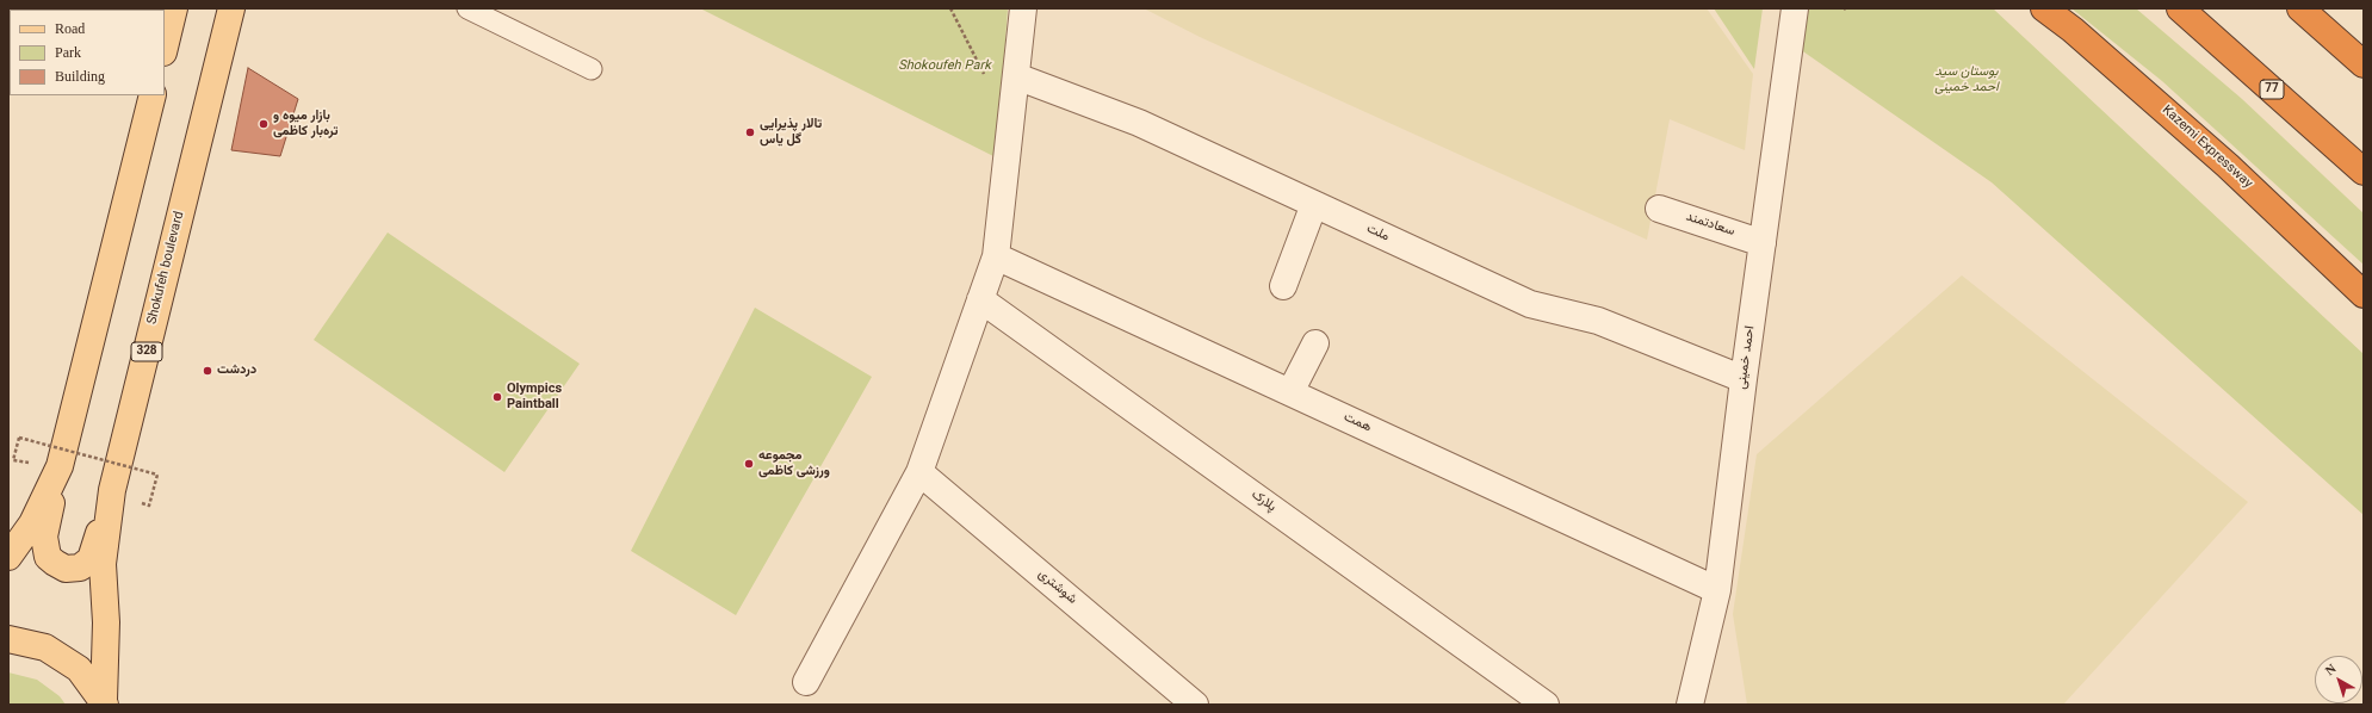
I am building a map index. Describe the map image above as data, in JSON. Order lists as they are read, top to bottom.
{
  "streets": {
    "highway": ["77", "Kazemi Expressway"],
    "main road": ["Shokufeh boulevard", "328"],
    "street": [
      "سعادتمند",
      "ملت",
      "احمد خمینی",
      "همت",
      "پلارک",
      "شوشتری"
    ]
  },
  "crossings": [
    ["سعادتمند", "احمد خمینی"],
    ["ملت", "احمد خمینی"],
    ["احمد خمینی", "همت"]
  ],
  "parks": ["Shokoufeh Park", "بوستان سید احمد خمینی"],
  "places": [
    "بازار میوه و تره‌بار کاظمی",
    "تالار پذیرایی گل یاس",
    "دردشت",
    "Olympics Paintball",
    "مجموعه ورزشی کاظمی"
  ],
  "legend": ["Road", "Park", "Building"],
  "north": "top left"
}
